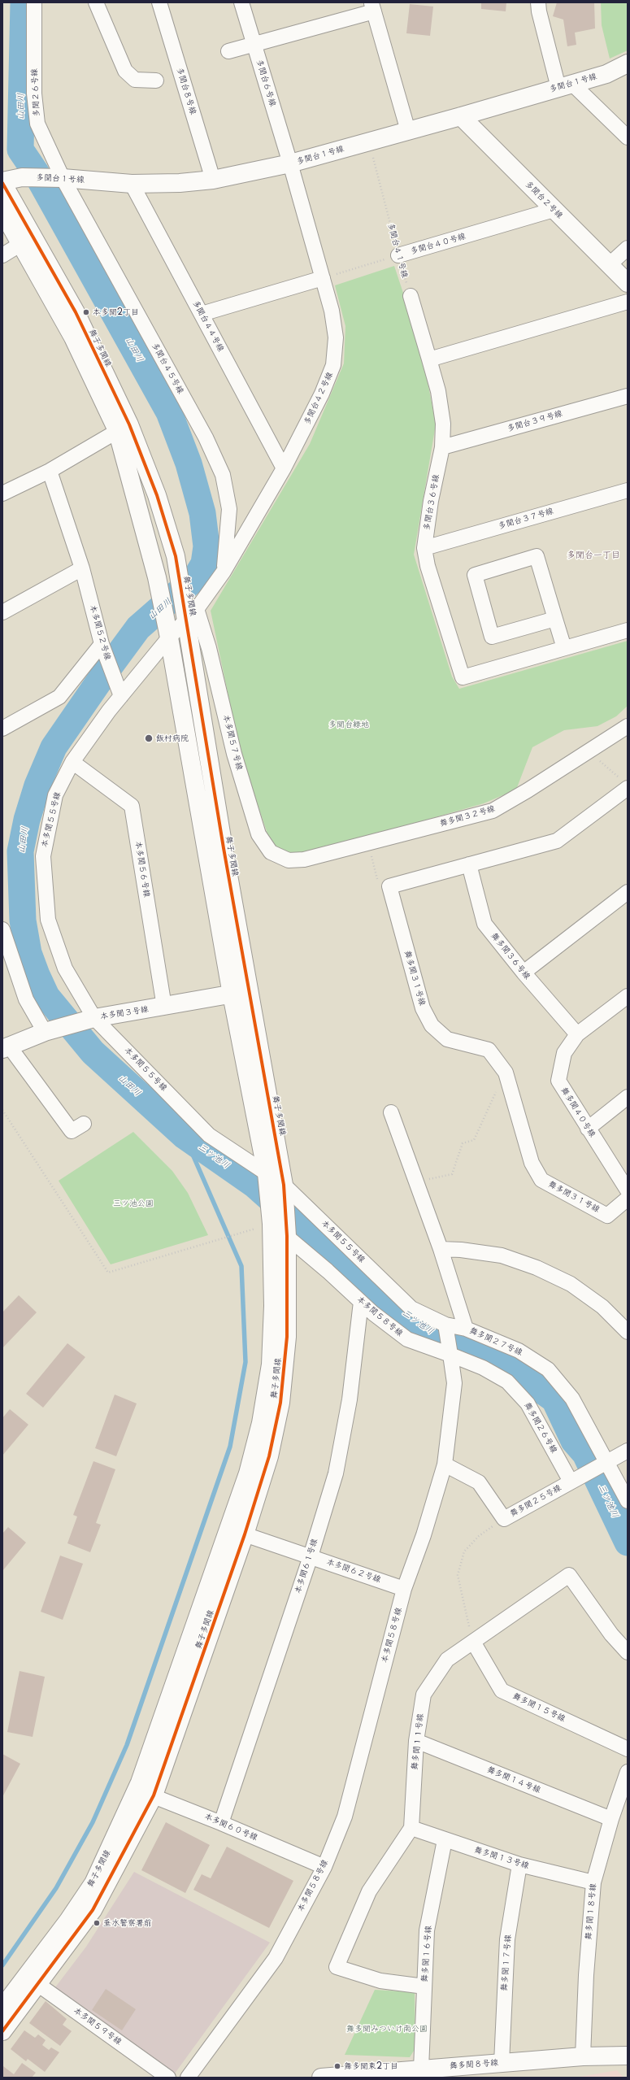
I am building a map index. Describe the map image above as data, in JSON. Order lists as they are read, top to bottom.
{
  "streets": {
    "street": [
      "多聞台６号線",
      "多聞台１号線",
      "多聞台８号線",
      "多聞２６号線",
      "多聞台２号線",
      "多聞台４０号線",
      "多聞台４４号線",
      "舞子多聞線",
      "多聞台４５号線",
      "多聞台４２号線",
      "多聞台３９号線",
      "多聞台３６号線",
      "多聞台３７号線",
      "本多聞５２号線",
      "本多聞５７号線",
      "舞多聞３２号線",
      "本多聞５５号線",
      "本多聞５６号線",
      "舞多聞３６号線",
      "舞多聞３１号線",
      "本多聞３号線",
      "舞多聞４０号線",
      "本多聞５８号線",
      "舞多聞２７号線",
      "舞多聞２６号線",
      "舞多聞２５号線",
      "本多聞６１号線",
      "本多聞６２号線",
      "舞多聞１５号線",
      "舞多聞１１号線",
      "舞多聞１４号線",
      "本多聞６０号線",
      "舞多聞１３号線",
      "舞多聞１８号線",
      "舞多聞１６号線",
      "舞多聞１７号線",
      "本多聞５９号線",
      "舞多聞８号線"
    ],
    "path": ["多聞台４１号線"]
  },
  "crossings": [
    ["多聞台６号線", "多聞台１号線"],
    ["多聞台６号線", "多聞台４２号線"],
    ["多聞台１号線", "多聞台８号線"],
    ["多聞台１号線", "多聞２６号線"],
    ["多聞台１号線", "多聞台２号線"],
    ["多聞台１号線", "多聞台４１号線"],
    ["多聞台１号線", "多聞台４４号線"],
    ["多聞台１号線", "舞子多聞線"],
    ["多聞台１号線", "多聞台４５号線"],
    ["多聞台１号線", "多聞台４２号線"],
    ["多聞２６号線", "多聞台４５号線"],
    ["多聞台２号線", "多聞台４０号線"],
    ["多聞台４０号線", "多聞台４１号線"],
    ["多聞台４４号線", "多聞台４２号線"],
    ["舞子多聞線", "多聞台４２号線"],
    ["舞子多聞線", "本多聞５７号線"],
    ["舞子多聞線", "本多聞５５号線"],
    ["舞子多聞線", "本多聞３号線"],
    ["舞子多聞線", "本多聞５８号線"],
    ["舞子多聞線", "本多聞６２号線"],
    ["舞子多聞線", "本多聞６０号線"],
    ["舞子多聞線", "本多聞５９号線"],
    ["多聞台４５号線", "多聞台４２号線"],
    ["多聞台４２号線", "本多聞５７号線"],
    ["多聞台３９号線", "多聞台３６号線"],
    ["多聞台３６号線", "多聞台３７号線"],
    ["本多聞５２号線", "本多聞５５号線"],
    ["本多聞５７号線", "舞多聞３２号線"],
    ["本多聞５５号線", "本多聞５６号線"],
    ["本多聞５５号線", "本多聞３号線"],
    ["本多聞５５号線", "舞多聞２７号線"],
    ["本多聞５６号線", "本多聞３号線"],
    ["舞多聞３６号線", "舞多聞３１号線"],
    ["舞多聞３６号線", "舞多聞４０号線"],
    ["本多聞５８号線", "舞多聞２６号線"],
    ["本多聞５８号線", "舞多聞２５号線"],
    ["本多聞５８号線", "本多聞６１号線"],
    ["本多聞５８号線", "本多聞６２号線"],
    ["本多聞５８号線", "本多聞６０号線"],
    ["舞多聞２７号線", "舞多聞２５号線"],
    ["舞多聞２６号線", "舞多聞２５号線"],
    ["本多聞６１号線", "本多聞６２号線"],
    ["本多聞６１号線", "本多聞６０号線"],
    ["舞多聞１５号線", "舞多聞１１号線"],
    ["舞多聞１１号線", "舞多聞１４号線"],
    ["舞多聞１１号線", "舞多聞１３号線"],
    ["舞多聞１４号線", "舞多聞１８号線"],
    ["舞多聞１３号線", "舞多聞１８号線"],
    ["舞多聞１３号線", "舞多聞１６号線"],
    ["舞多聞１３号線", "舞多聞１７号線"],
    ["舞多聞１８号線", "舞多聞８号線"],
    ["舞多聞１６号線", "舞多聞８号線"],
    ["舞多聞１７号線", "舞多聞８号線"]
  ],
  "districts": ["多聞台一丁目"],
  "water": ["山田川", "三ツ池川"],
  "parks": ["多聞台緑地", "三ツ池公園", "舞多聞みついけ南公園"],
  "places": [
    "本多聞2丁目",
    "飯村病院",
    "垂水警察署前",
    "舞多聞東2丁目"
  ]
}
